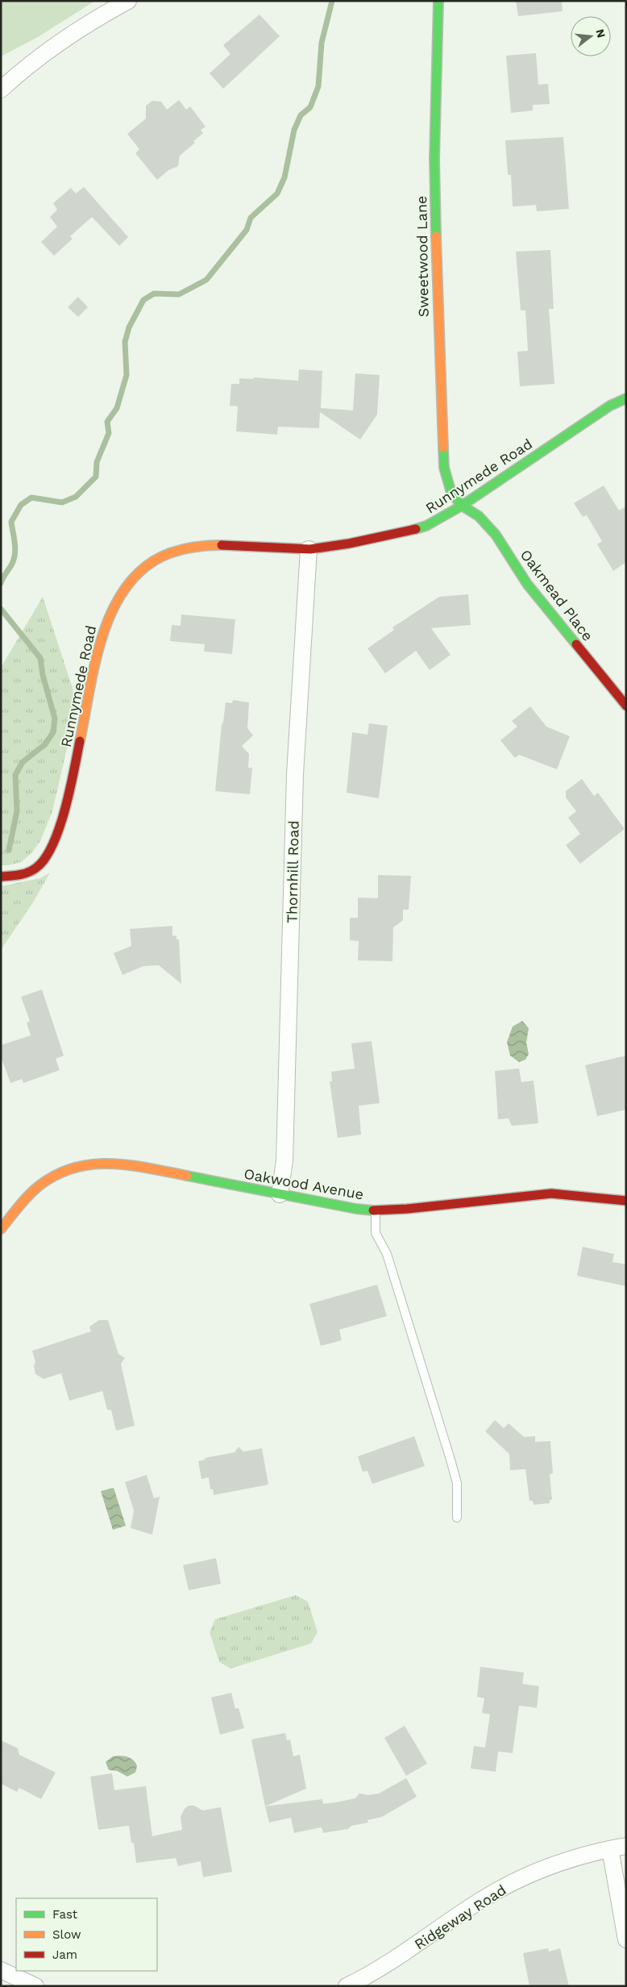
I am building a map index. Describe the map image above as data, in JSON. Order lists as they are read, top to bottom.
{
  "streets": {
    "street": [
      "Sweetwood Lane",
      "Runnymede Road",
      "Oakmead Place",
      "Thornhill Road",
      "Oakwood Avenue",
      "Ridgeway Road"
    ]
  },
  "crossings": [
    ["Sweetwood Lane", "Runnymede Road"],
    ["Sweetwood Lane", "Oakmead Place"],
    ["Runnymede Road", "Oakmead Place"],
    ["Runnymede Road", "Thornhill Road"],
    ["Thornhill Road", "Oakwood Avenue"]
  ],
  "legend": ["Fast", "Slow", "Jam"],
  "north": "right"
}
